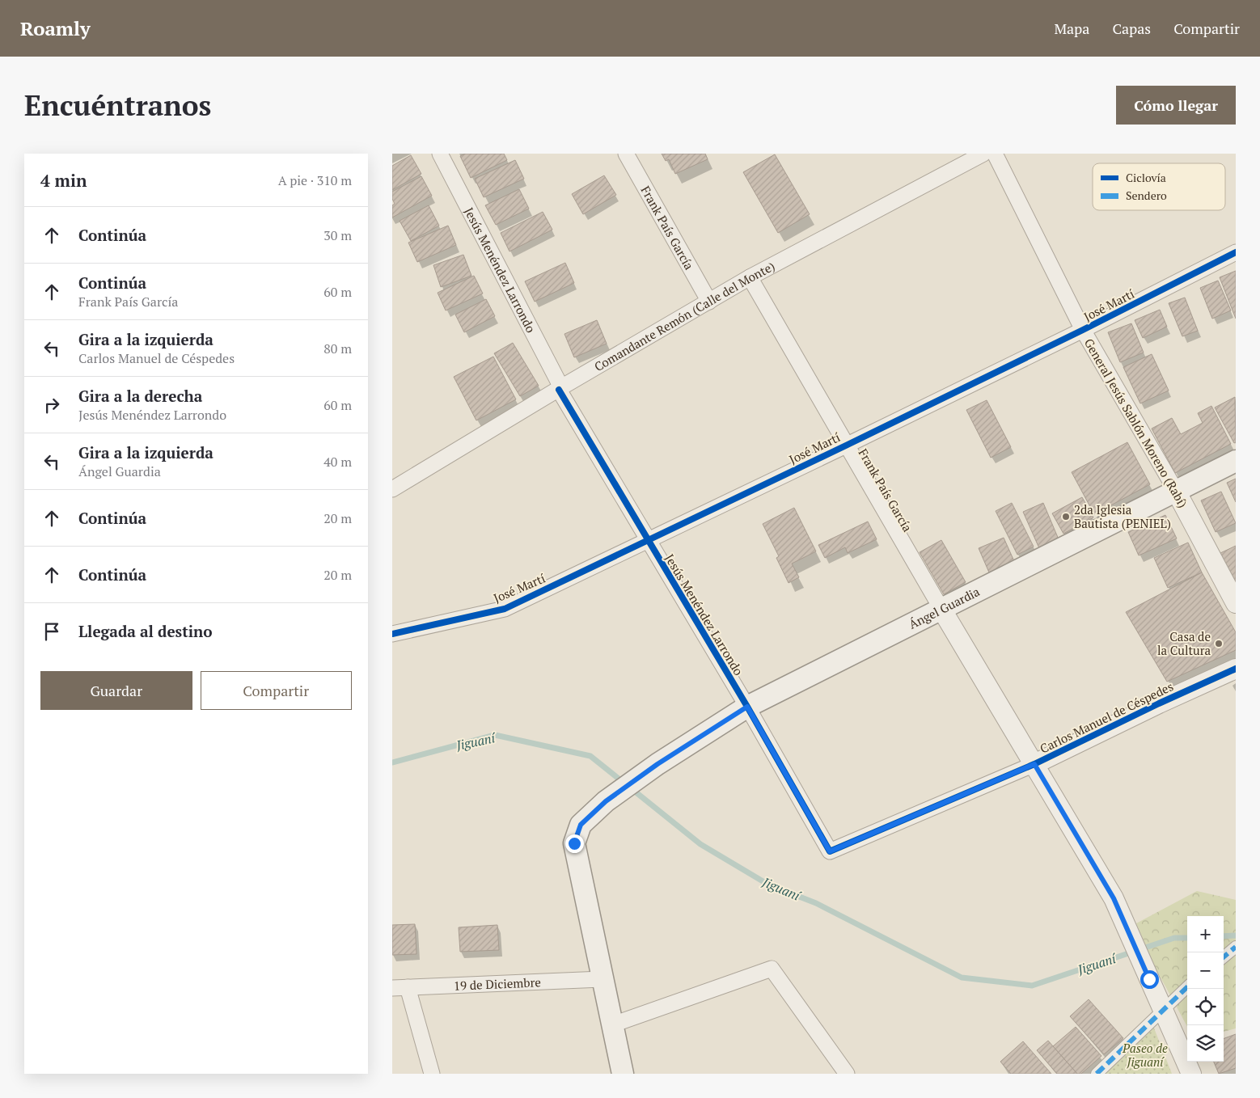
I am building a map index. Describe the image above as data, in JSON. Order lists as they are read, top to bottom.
{
  "streets": {
    "main road": ["Ángel Guardia"],
    "street": [
      "Frank País García",
      "Jesús Menéndez Larrondo",
      "José Martí",
      "Comandante Remón (Calle del Monte)",
      "General Jesús Sablón Moreno (Rabí)",
      "Carlos Manuel de Céspedes",
      "19 de Diciembre"
    ]
  },
  "crossings": [
    ["Frank País García", "José Martí"],
    ["Frank País García", "Comandante Remón (Calle del Monte)"],
    ["Frank País García", "Ángel Guardia"],
    ["Frank País García", "Carlos Manuel de Céspedes"],
    ["Jesús Menéndez Larrondo", "José Martí"],
    ["Jesús Menéndez Larrondo", "Comandante Remón (Calle del Monte)"],
    ["Jesús Menéndez Larrondo", "Ángel Guardia"],
    ["Jesús Menéndez Larrondo", "Carlos Manuel de Céspedes"],
    ["José Martí", "General Jesús Sablón Moreno (Rabí)"],
    ["General Jesús Sablón Moreno (Rabí)", "Ángel Guardia"],
    ["Ángel Guardia", "19 de Diciembre"]
  ],
  "water": ["Jiguaní"],
  "parks": ["Paseo de Jiguaní"],
  "places": ["2da Iglesia Bautista (PENIEL)", "Casa de la Cultura"],
  "legend": ["Ciclovía", "Sendero"],
  "page": {
    "header": "Roamly",
    "nav": ["Mapa", "Capas", "Compartir"],
    "buttons": [
      "Cómo llegar",
      ["Guardar", "Compartir"]
    ],
    "title": "Encuéntranos",
    "heading": ["4 min", "A pie · 310 m"],
    "list": [
      ["Continúa", "30 m"],
      ["Continúa", "Frank País García", "60 m"],
      ["Gira a la izquierda", "Carlos Manuel de Céspedes", "80 m"],
      ["Gira a la derecha", "Jesús Menéndez Larrondo", "60 m"],
      ["Gira a la izquierda", "Ángel Guardia", "40 m"],
      ["Continúa", "20 m"],
      ["Continúa", "20 m"],
      "Llegada al destino"
    ],
    "map_buttons": ["+", "−"]
  }
}
